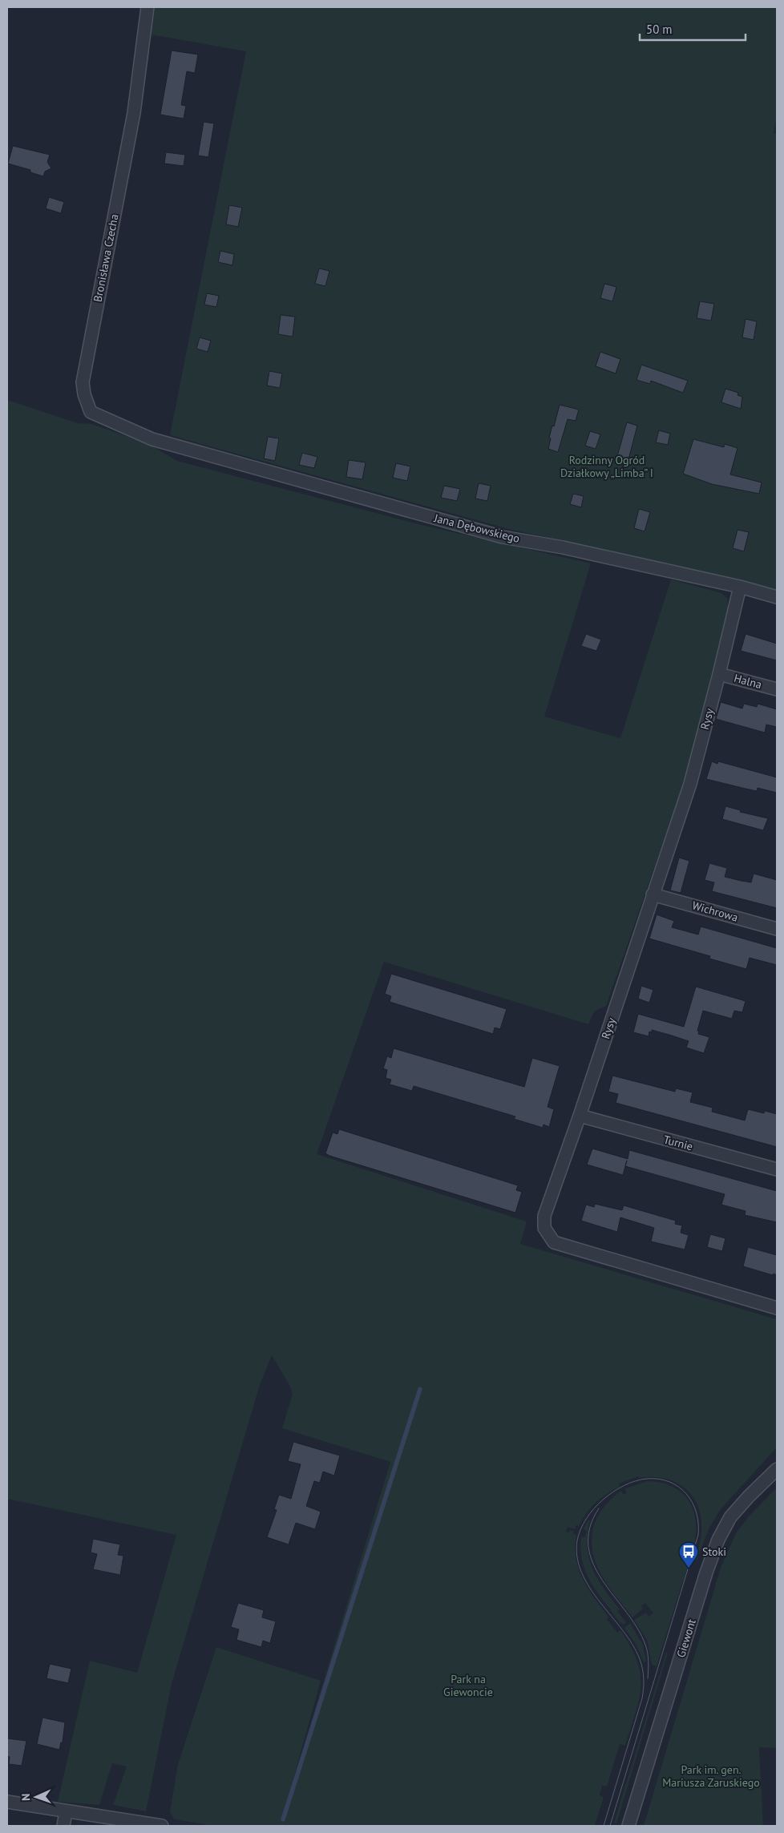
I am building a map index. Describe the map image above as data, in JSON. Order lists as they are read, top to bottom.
{
  "streets": {
    "street": [
      "Bronisława Czecha",
      "Jana Dębowskiego",
      "Halna",
      "Rysy",
      "Wichrowa",
      "Turnie",
      "Giewont"
    ]
  },
  "crossings": [
    ["Bronisława Czecha", "Jana Dębowskiego"],
    ["Jana Dębowskiego", "Rysy"],
    ["Halna", "Rysy"],
    ["Rysy", "Wichrowa"],
    ["Rysy", "Turnie"]
  ],
  "parks": ["Rodzinny Ogród Działkowy „Limba” I", "Park na Giewoncie", "Park im. gen. Mariusza Zaruskiego"],
  "places": {
    "bus stop": ["Stoki"]
  },
  "scale_bar": "50 m",
  "north": "left"
}
